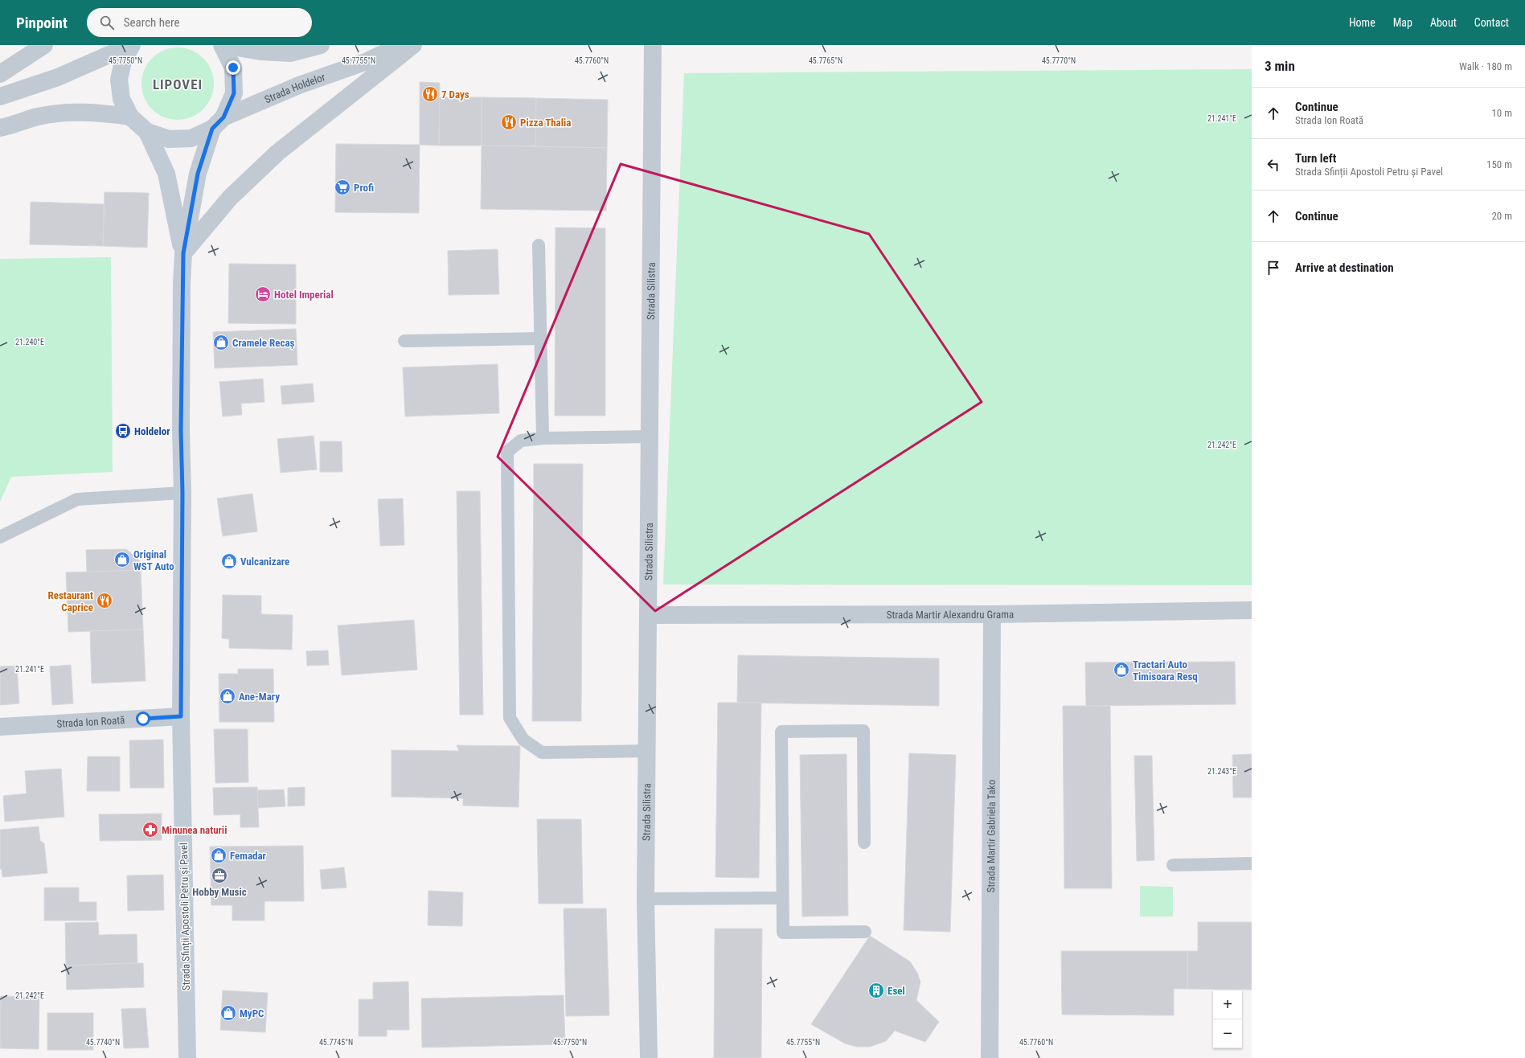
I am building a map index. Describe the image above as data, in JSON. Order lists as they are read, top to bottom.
{
  "streets": {
    "main road": ["Strada Sfinții Apostoli Petru și Pavel"],
    "street": [
      "Strada Holdelor",
      "Strada Silistra",
      "Strada Martir Alexandru Grama",
      "Strada Ion Roată",
      "Strada Martir Gabriela Tako"
    ]
  },
  "crossings": [
    ["Strada Holdelor", "Strada Sfinții Apostoli Petru și Pavel"],
    ["Strada Silistra", "Strada Martir Alexandru Grama"],
    ["Strada Martir Alexandru Grama", "Strada Martir Gabriela Tako"],
    ["Strada Ion Roată", "Strada Sfinții Apostoli Petru și Pavel"]
  ],
  "districts": ["LIPOVEI"],
  "places": {
    "restaurant": ["7 Days", "Pizza Thalia", "Restaurant Caprice"],
    "supermarket": ["Profi"],
    "hotel": ["Hotel Imperial"],
    "shop": [
      "Cramele Recaș",
      "Original WST Auto",
      "Vulcanizare",
      "Tractari Auto Timisoara Resq",
      "Ane-Mary",
      "Femadar",
      "MyPC"
    ],
    "bus stop": ["Holdelor"],
    "pharmacy": ["Minunea naturii"],
    "office": ["Hobby Music"],
    "building": ["Esel"]
  },
  "page": {
    "header": "Pinpoint",
    "search": "Search here",
    "nav": [
      "Home",
      "Map",
      "About",
      "Contact"
    ],
    "heading": ["3 min", "Walk · 180 m"],
    "list": [
      ["Continue", "Strada Ion Roată", "10 m"],
      ["Turn left", "Strada Sfinții Apostoli Petru și Pavel", "150 m"],
      ["Continue", "20 m"],
      "Arrive at destination"
    ],
    "map_buttons": ["+", "−"]
  },
  "coordinates": [
    "45.7750°N",
    "45.7755°N",
    "45.7760°N",
    "45.7765°N",
    "45.7770°N",
    "21.241°E",
    "21.240°E",
    "21.242°E",
    "21.243°E",
    "45.7740°N",
    "45.7745°N"
  ]
}
